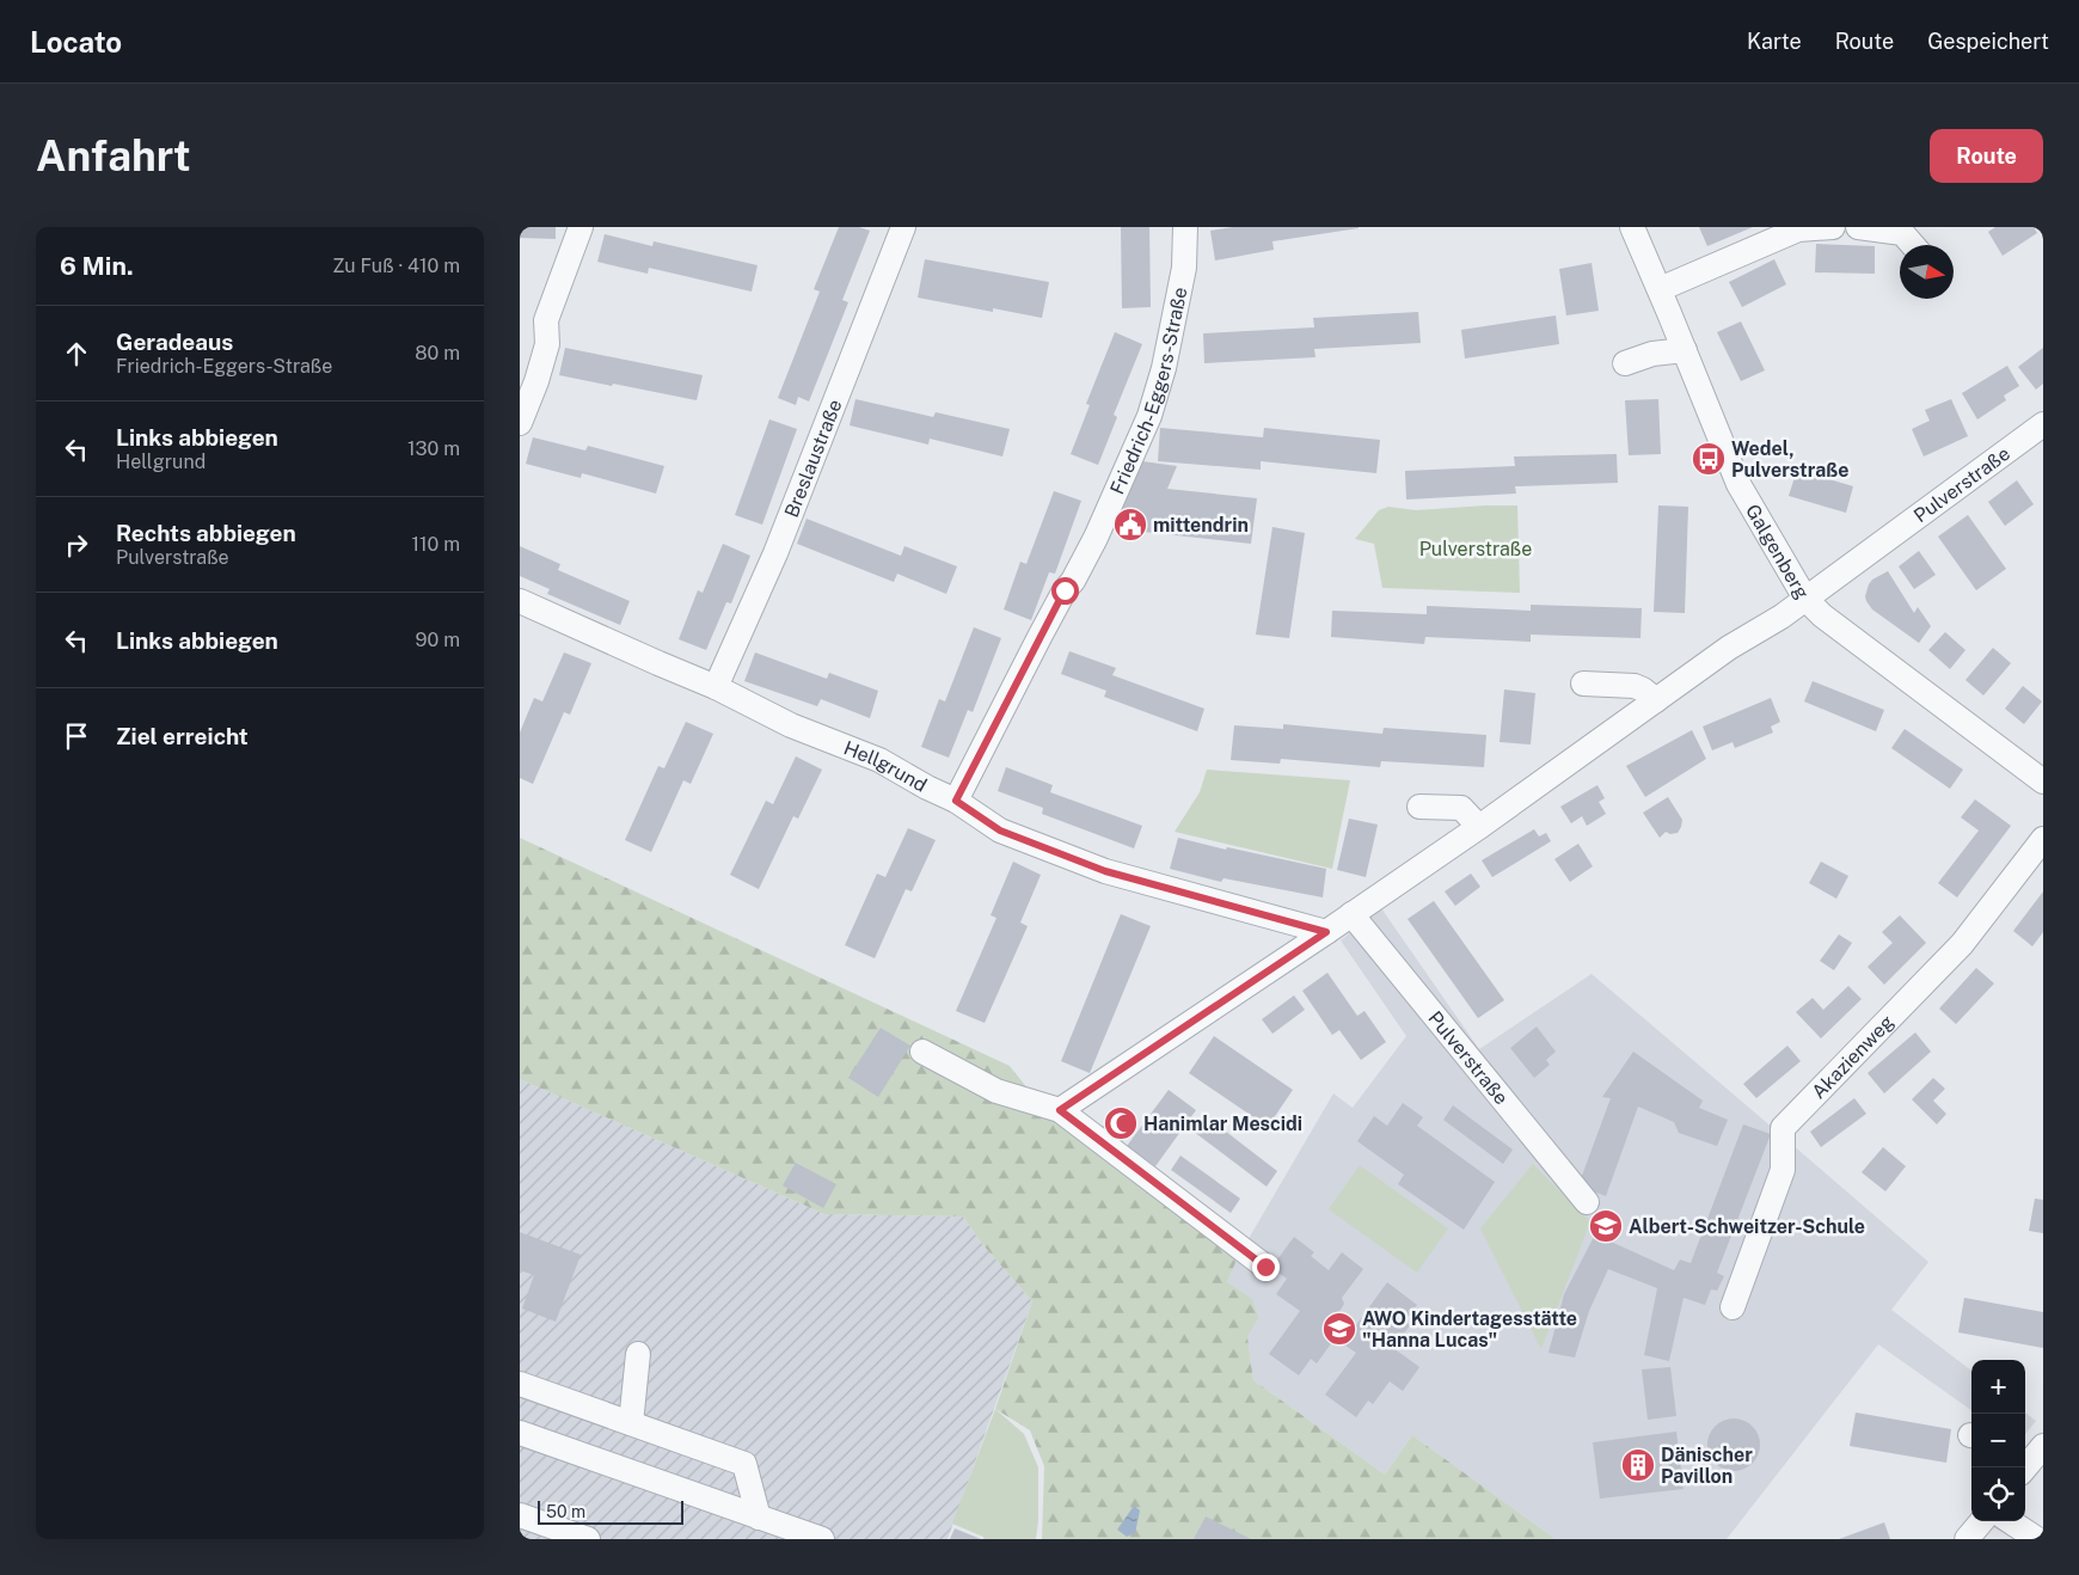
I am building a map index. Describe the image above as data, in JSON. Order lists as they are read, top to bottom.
{
  "streets": {
    "street": [
      "Friedrich-Eggers-Straße",
      "Breslaustraße",
      "Pulverstraße",
      "Galgenberg",
      "Hellgrund",
      "Akazienweg"
    ]
  },
  "crossings": [
    ["Friedrich-Eggers-Straße", "Hellgrund"],
    ["Breslaustraße", "Hellgrund"],
    ["Pulverstraße", "Galgenberg"],
    ["Pulverstraße", "Hellgrund"]
  ],
  "parks": ["Pulverstraße"],
  "places": {
    "bus stop": ["Wedel, Pulverstraße"],
    "public building": ["mittendrin"],
    "mosque": ["Hanimlar Mescidi"],
    "school or university": ["Albert-Schweitzer-Schule", "AWO Kindertagesstätte \"Hanna Lucas\""],
    "building": ["Dänischer Pavillon"]
  },
  "scale_bar": "50 m",
  "north": "right",
  "page": {
    "header": "Locato",
    "nav": ["Karte", "Route", "Gespeichert"],
    "buttons": "Route",
    "title": "Anfahrt",
    "heading": ["6 Min.", "Zu Fuß · 410 m"],
    "list": [
      ["Geradeaus", "Friedrich-Eggers-Straße", "80 m"],
      ["Links abbiegen", "Hellgrund", "130 m"],
      ["Rechts abbiegen", "Pulverstraße", "110 m"],
      ["Links abbiegen", "90 m"],
      "Ziel erreicht"
    ],
    "map_buttons": ["+", "−"],
    "scale": "50 m"
  }
}
